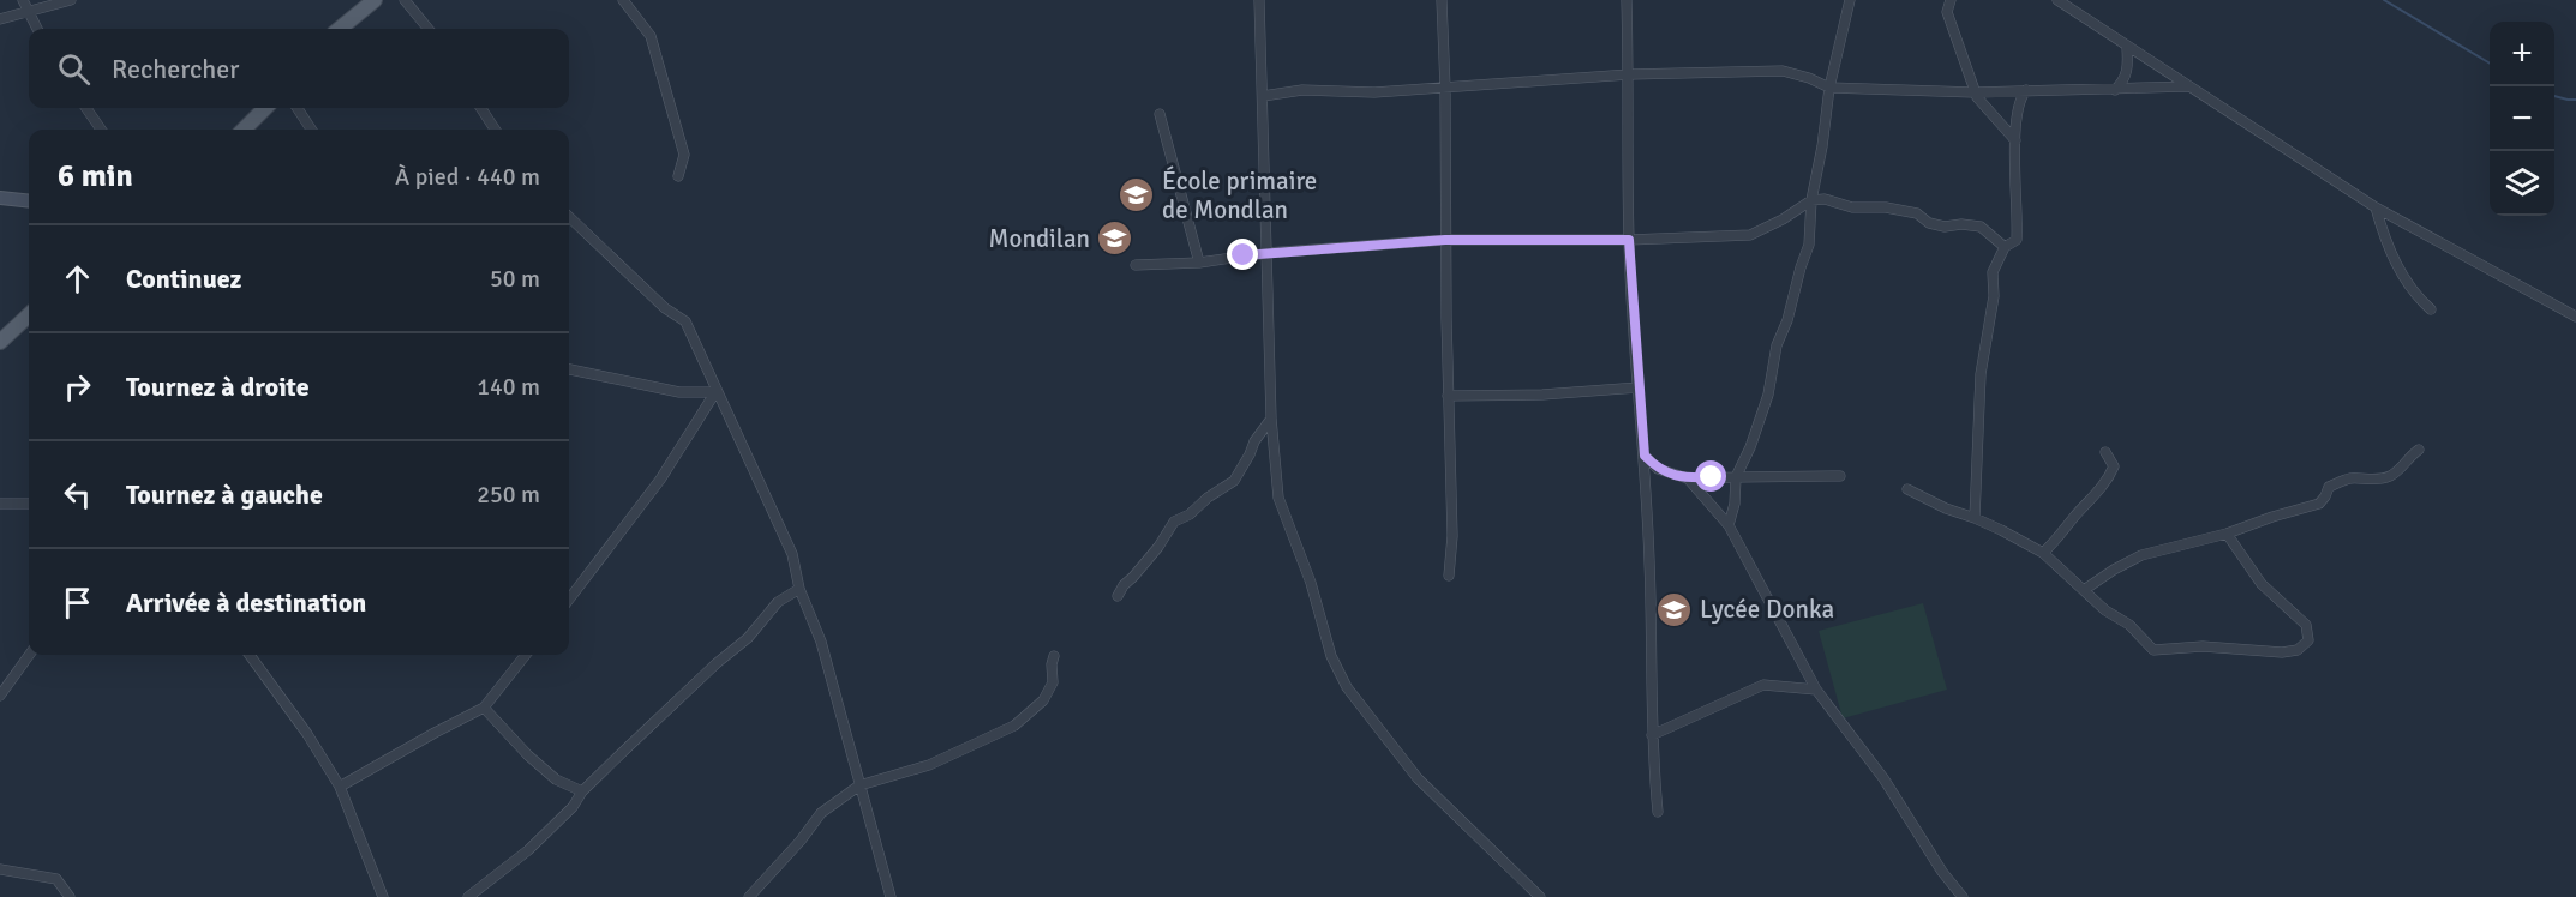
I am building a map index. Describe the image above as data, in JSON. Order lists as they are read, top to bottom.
{
  "places": {
    "school or university": ["École primaire de Mondlan", "Mondilan", "Lycée Donka"]
  },
  "page": {
    "map_buttons": ["+", "−"],
    "search": "Rechercher",
    "heading": ["6 min", "À pied · 440 m"],
    "list": [
      ["Continuez", "50 m"],
      ["Tournez à droite", "140 m"],
      ["Tournez à gauche", "250 m"],
      "Arrivée à destination"
    ]
  }
}
